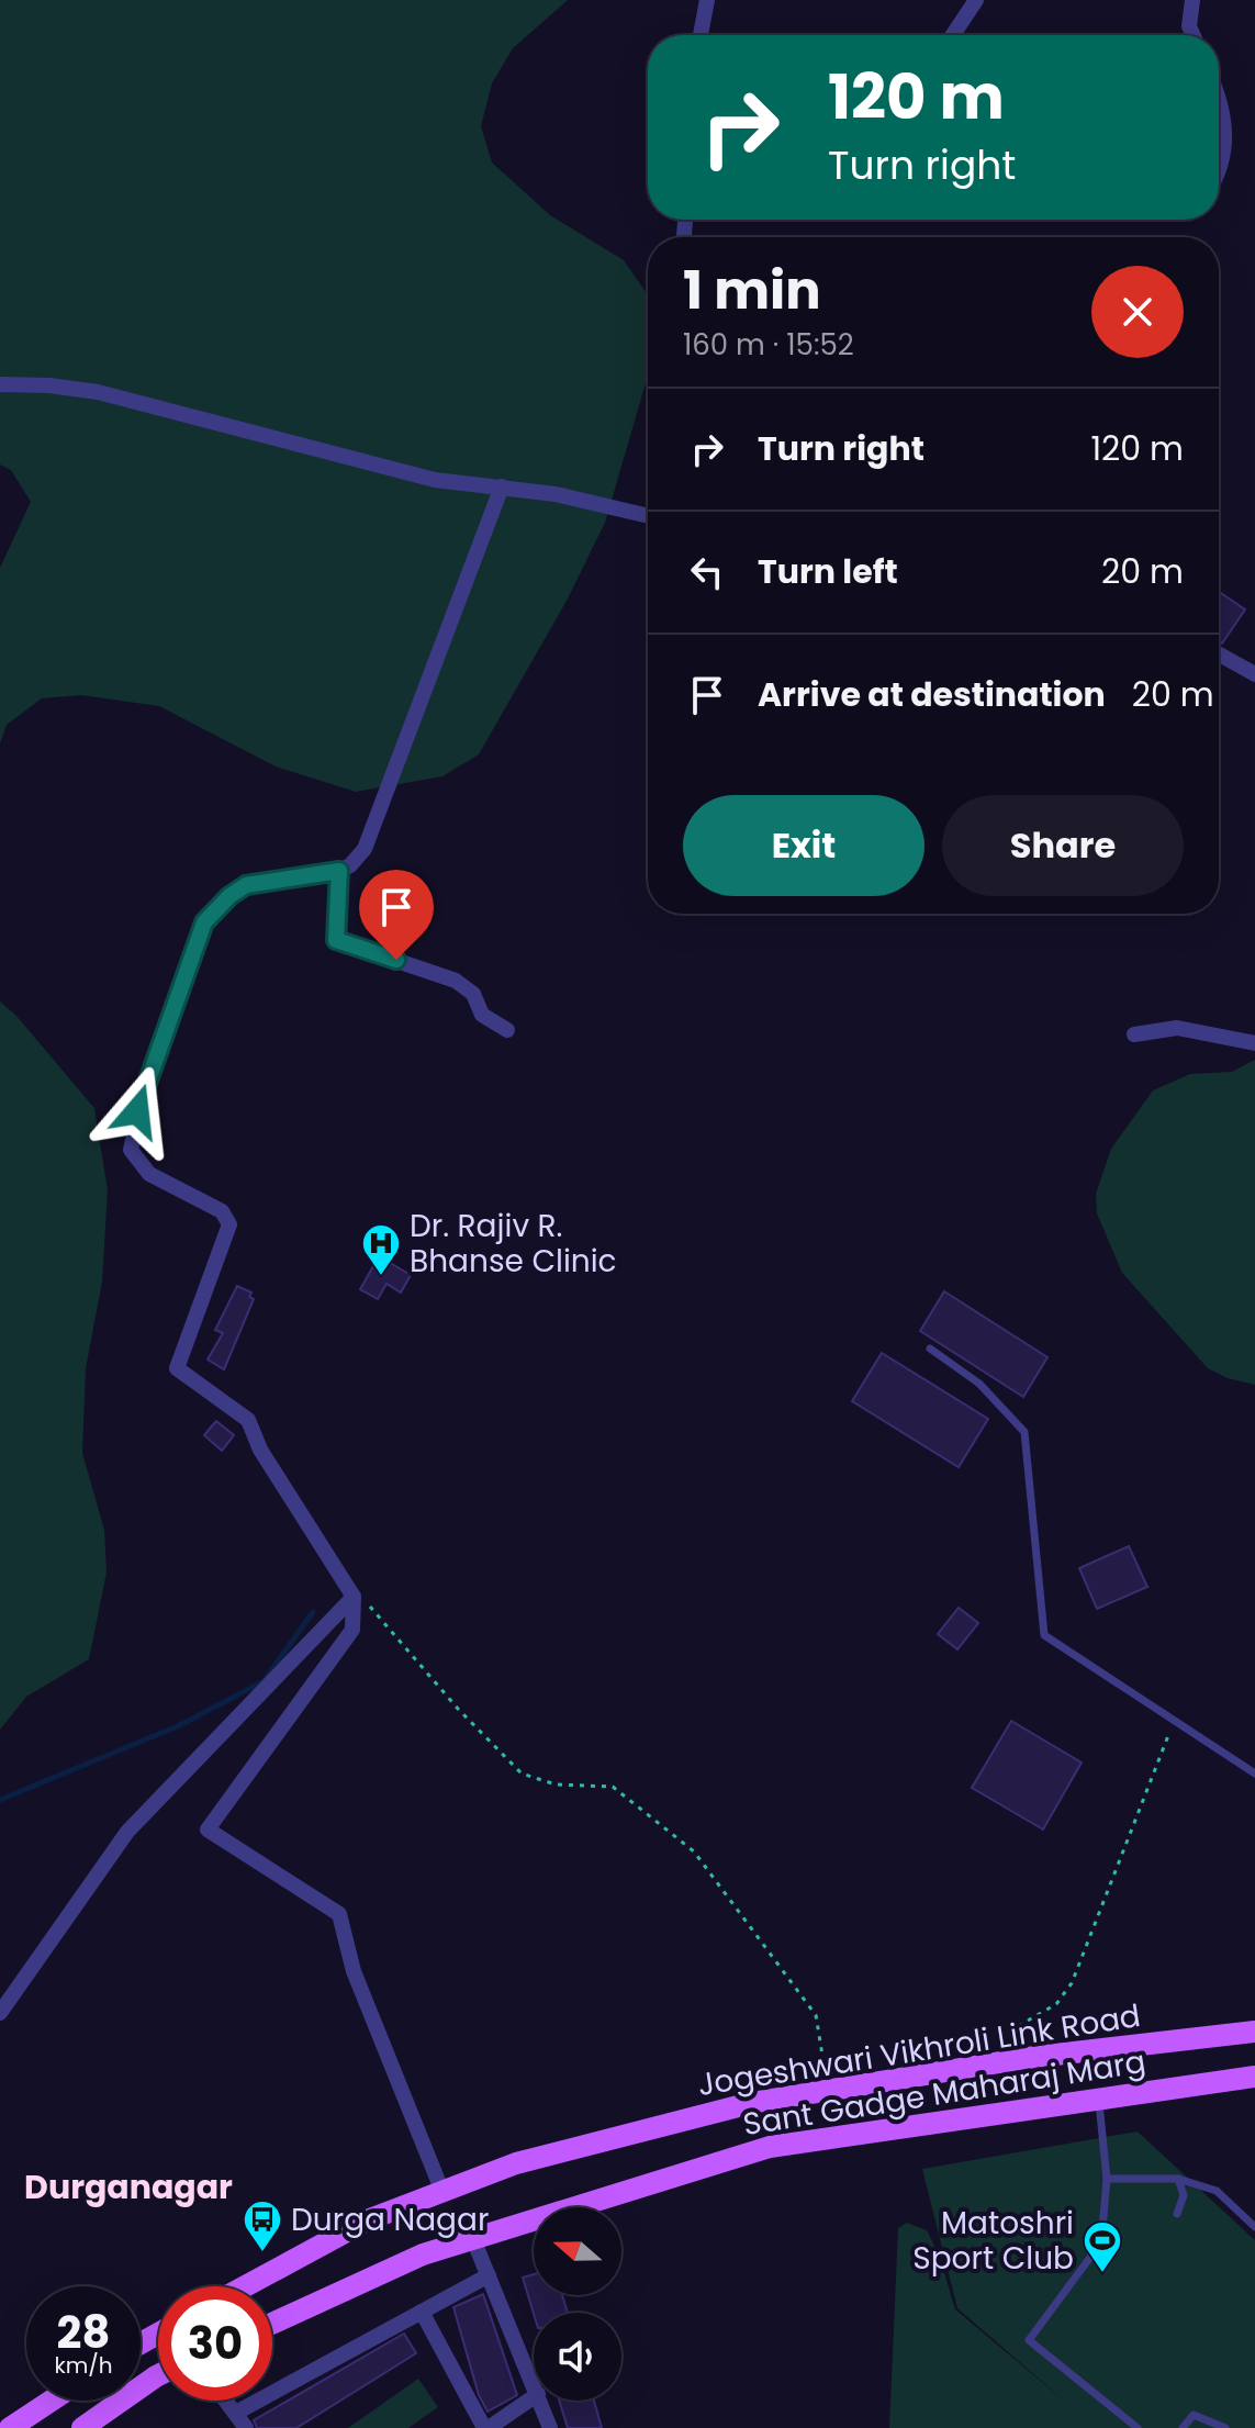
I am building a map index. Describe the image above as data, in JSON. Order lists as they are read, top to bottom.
{
  "streets": {
    "main road": ["Jogeshwari Vikhroli Link Road", "Sant Gadge Maharaj Marg"]
  },
  "districts": ["Durganagar"],
  "places": {
    "hospital": ["Dr. Rajiv R. Bhanse Clinic"],
    "bus stop": ["Durga Nagar"],
    "sports": ["Matoshri Sport Club"]
  },
  "north": "left",
  "page": {
    "turn": ["120 m", "Turn right"],
    "heading": ["1 min", "160 m · 15:52"],
    "list": [
      {
        "name": "Turn right",
        "value": "120 m"
      },
      {
        "name": "Turn left",
        "value": "20 m"
      },
      {
        "name": "Arrive at destination",
        "value": "20 m"
      }
    ],
    "buttons": ["Exit", "Share"],
    "speed": "28 km/h",
    "limit": "30"
  }
}
